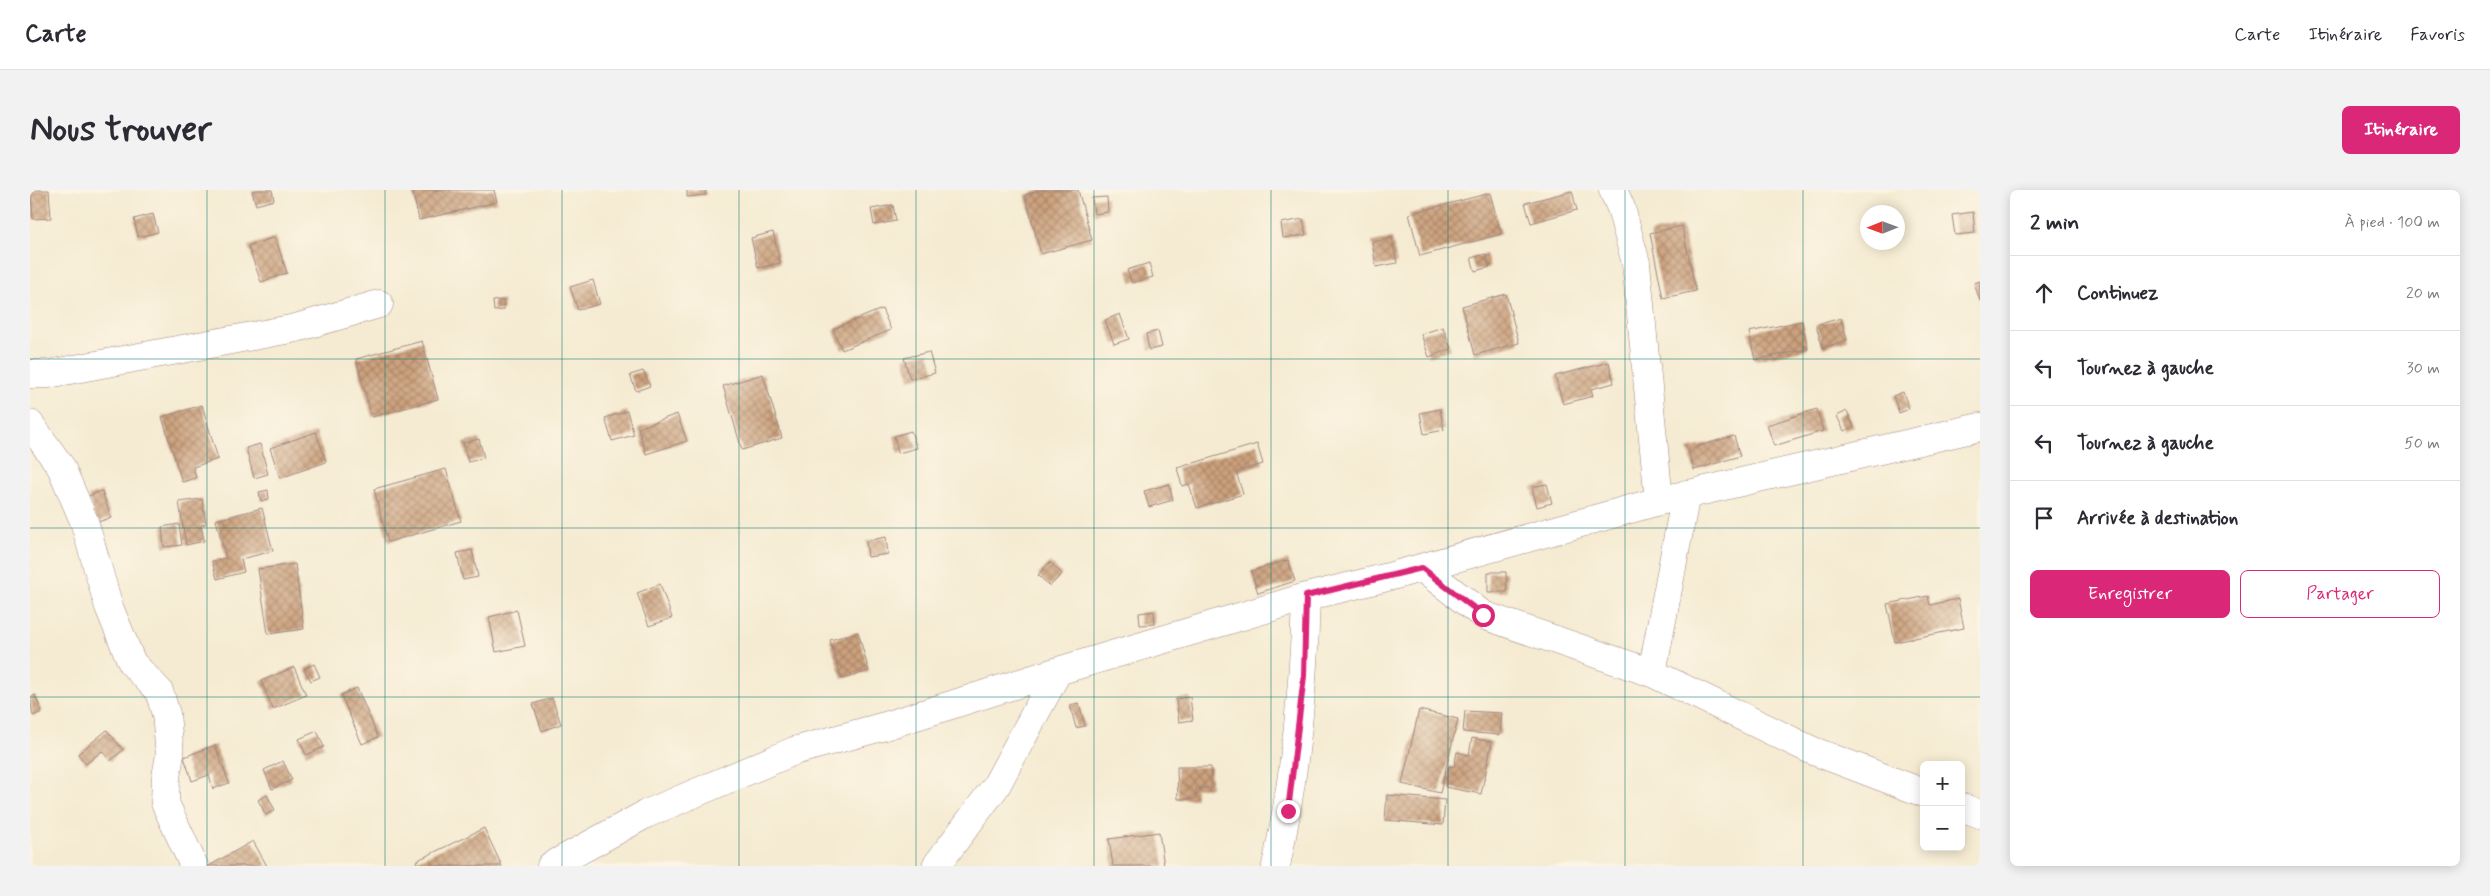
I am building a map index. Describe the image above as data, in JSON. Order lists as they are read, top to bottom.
{
  "north": "left",
  "page": {
    "header": "Carte",
    "nav": ["Carte", "Itinéraire", "Favoris"],
    "buttons": [
      "Itinéraire",
      ["Enregistrer", "Partager"]
    ],
    "title": "Nous trouver",
    "heading": ["2 min", "À pied · 100 m"],
    "list": [
      ["Continuez", "20 m"],
      ["Tournez à gauche", "30 m"],
      ["Tournez à gauche", "50 m"],
      "Arrivée à destination"
    ],
    "map_buttons": ["+", "−"]
  }
}
